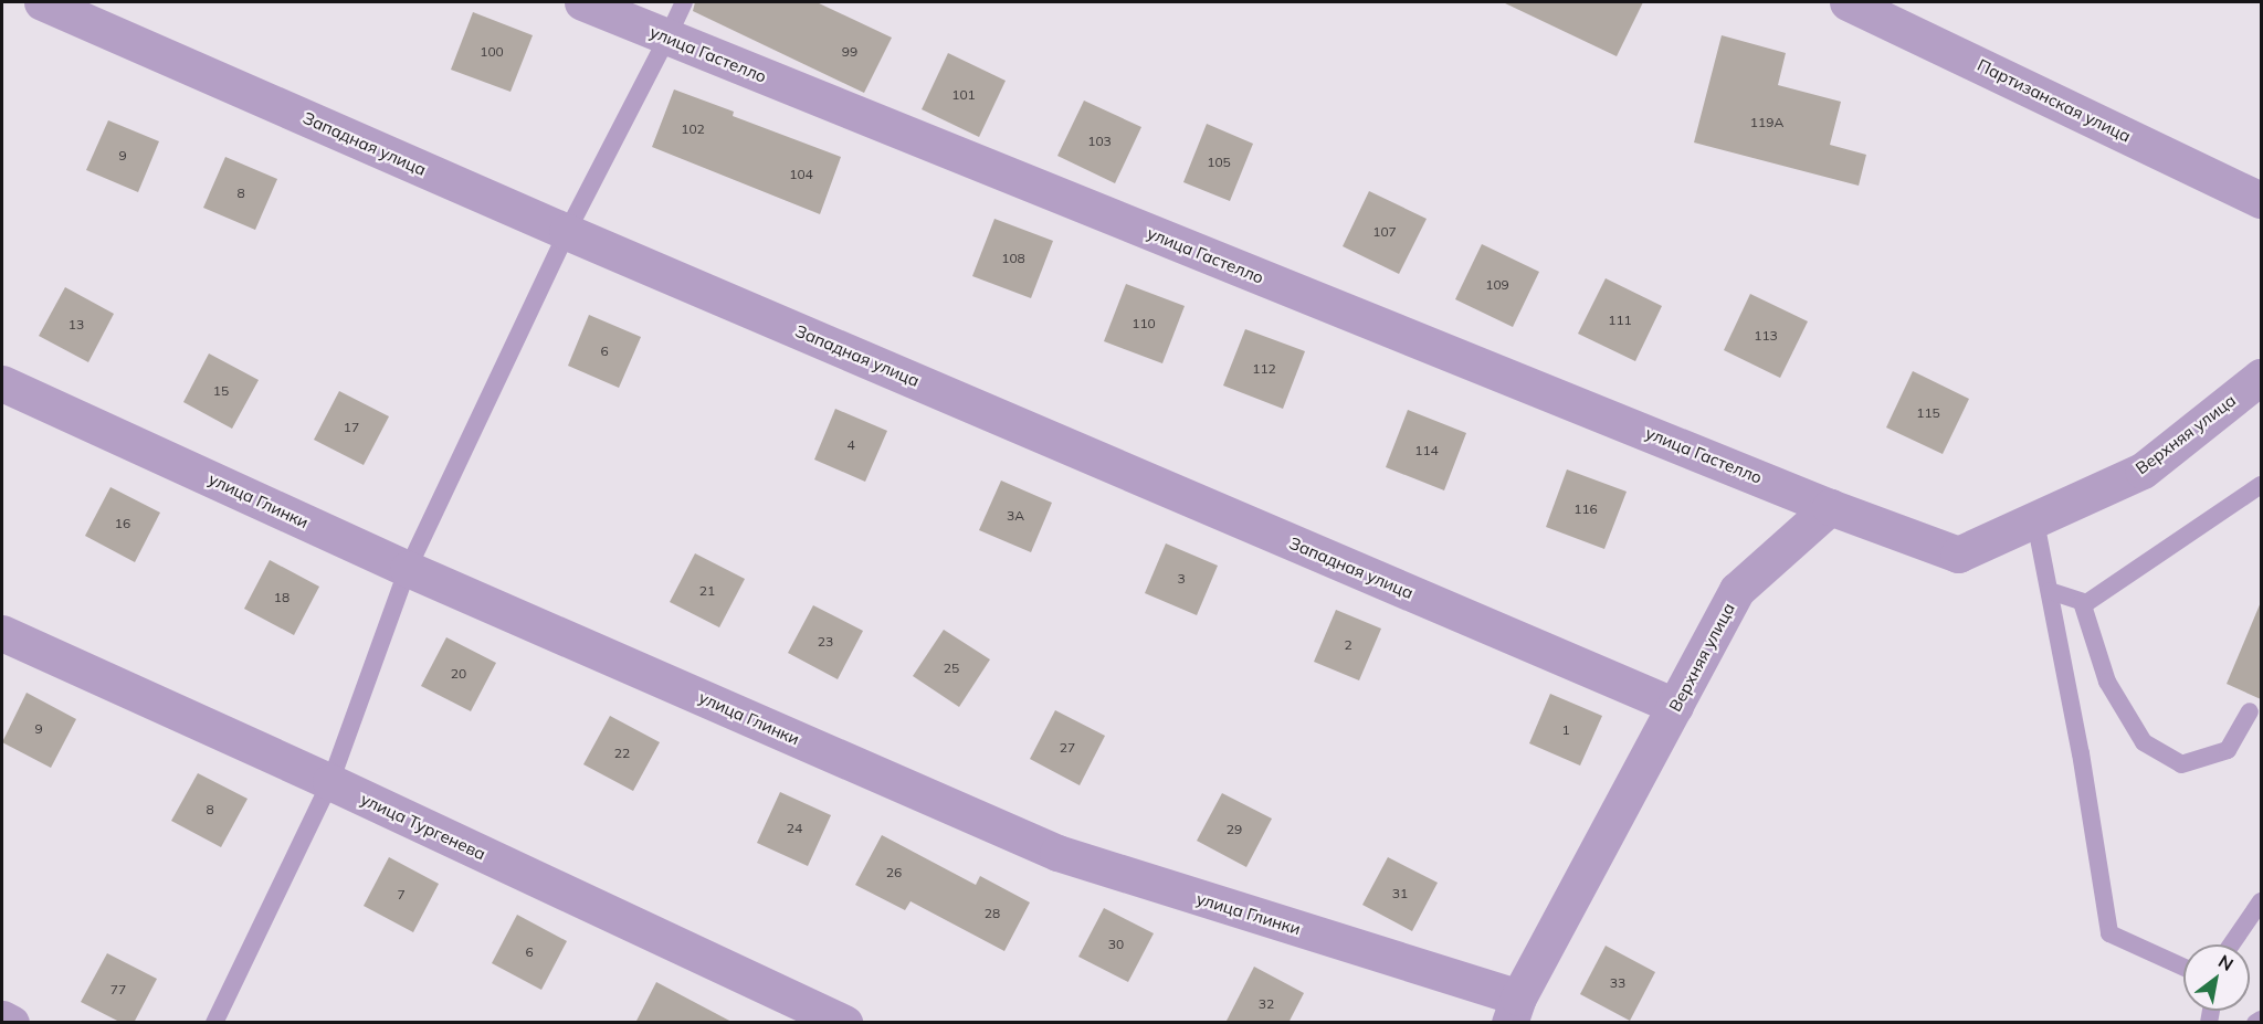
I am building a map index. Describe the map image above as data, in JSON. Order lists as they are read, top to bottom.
{
  "streets": {
    "street": [
      "улица Гастелло",
      "Партизанская улица",
      "Западная улица",
      "Верхняя улица",
      "улица Глинки",
      "улица Тургенева"
    ]
  },
  "crossings": [
    ["улица Гастелло", "Верхняя улица"],
    ["Западная улица", "Верхняя улица"],
    ["Верхняя улица", "улица Глинки"]
  ],
  "house_numbers": [
    "100",
    "99",
    "101",
    "119А",
    "102",
    "103",
    "9",
    "105",
    "104",
    "8",
    "107",
    "108",
    "109",
    "111",
    "110",
    "13",
    "113",
    "6",
    "112",
    "15",
    "115",
    "17",
    "4",
    "114",
    "116",
    "3А",
    "16",
    "3",
    "21",
    "18",
    "23",
    "2",
    "25",
    "20",
    "9",
    "1",
    "27",
    "22",
    "8",
    "24",
    "29",
    "26",
    "31",
    "7",
    "28",
    "30",
    "6",
    "33",
    "77",
    "32"
  ],
  "north": "top right"
}
